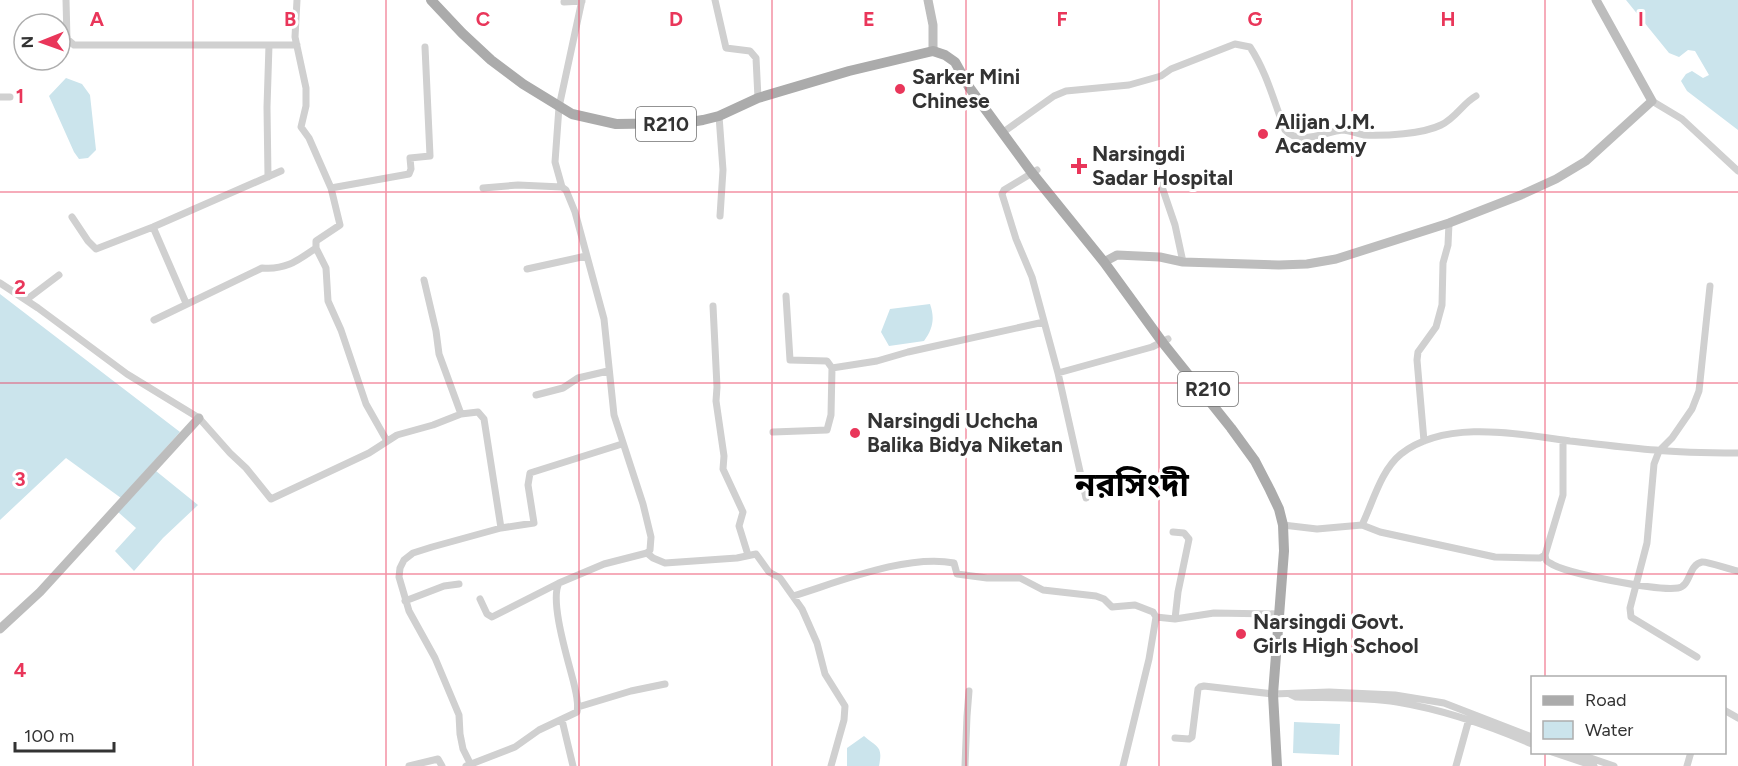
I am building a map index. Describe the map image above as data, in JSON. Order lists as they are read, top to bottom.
{
  "streets": {
    "main road": ["R210"]
  },
  "districts": ["নরসিংদী"],
  "places": {
    "other": [
      "Sarker Mini Chinese",
      "Alijan J.M. Academy",
      "Narsingdi Uchcha Balika Bidya Niketan",
      "Narsingdi Govt. Girls High School"
    ],
    "health": ["Narsingdi Sadar Hospital"]
  },
  "legend": ["Road", "Water"],
  "scale_bar": "100 m",
  "north": "left",
  "grid": {
    "columns": [
      "A",
      "B",
      "C",
      "D",
      "E",
      "F",
      "G",
      "H",
      "I"
    ],
    "rows": [
      "1",
      "2",
      "3",
      "4"
    ]
  }
}
